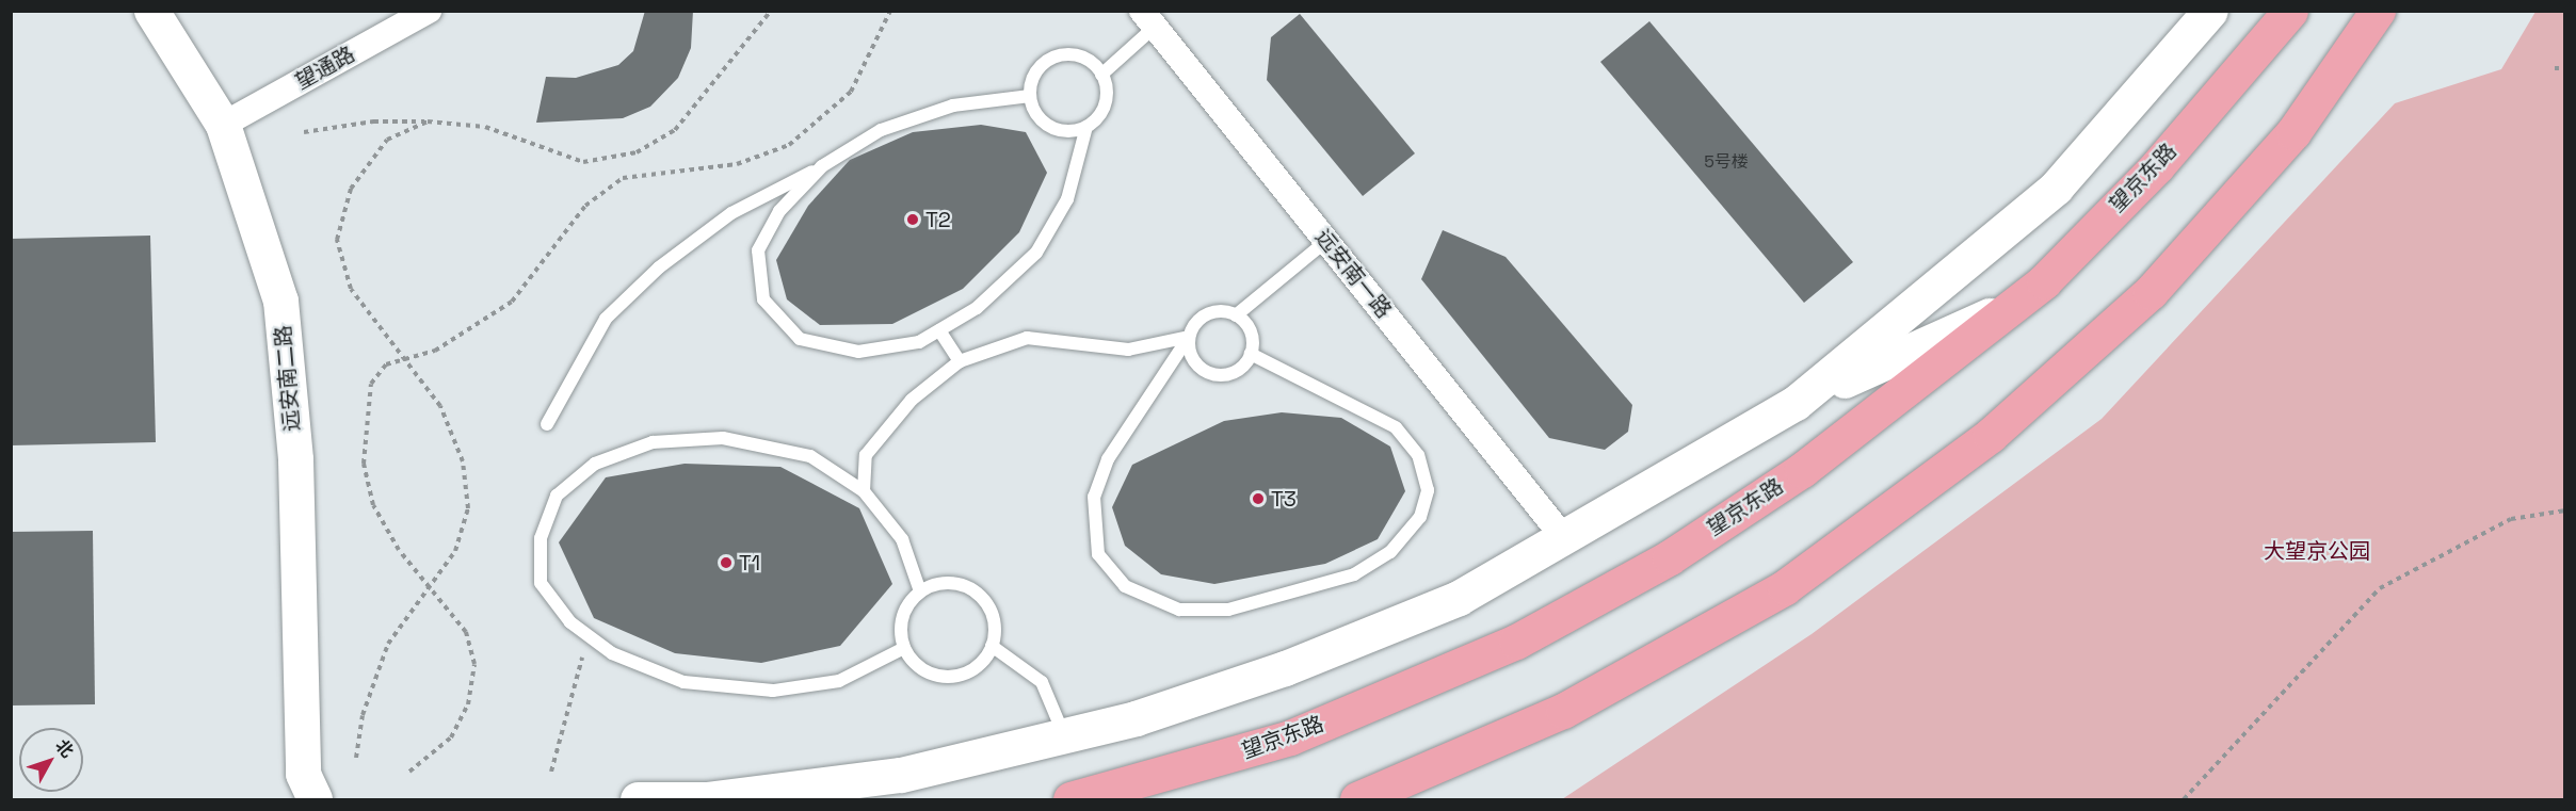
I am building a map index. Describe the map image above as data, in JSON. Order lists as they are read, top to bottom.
{
  "streets": {
    "main road": ["望京东路"],
    "street": ["望通路", "远安南一路", "远安南二路"]
  },
  "crossings": [
    ["望通路", "远安南二路"]
  ],
  "parks": ["大望京公园"],
  "places": ["T2", "T3", "T1"],
  "house_numbers": ["5号楼"],
  "north": "top right"
}
